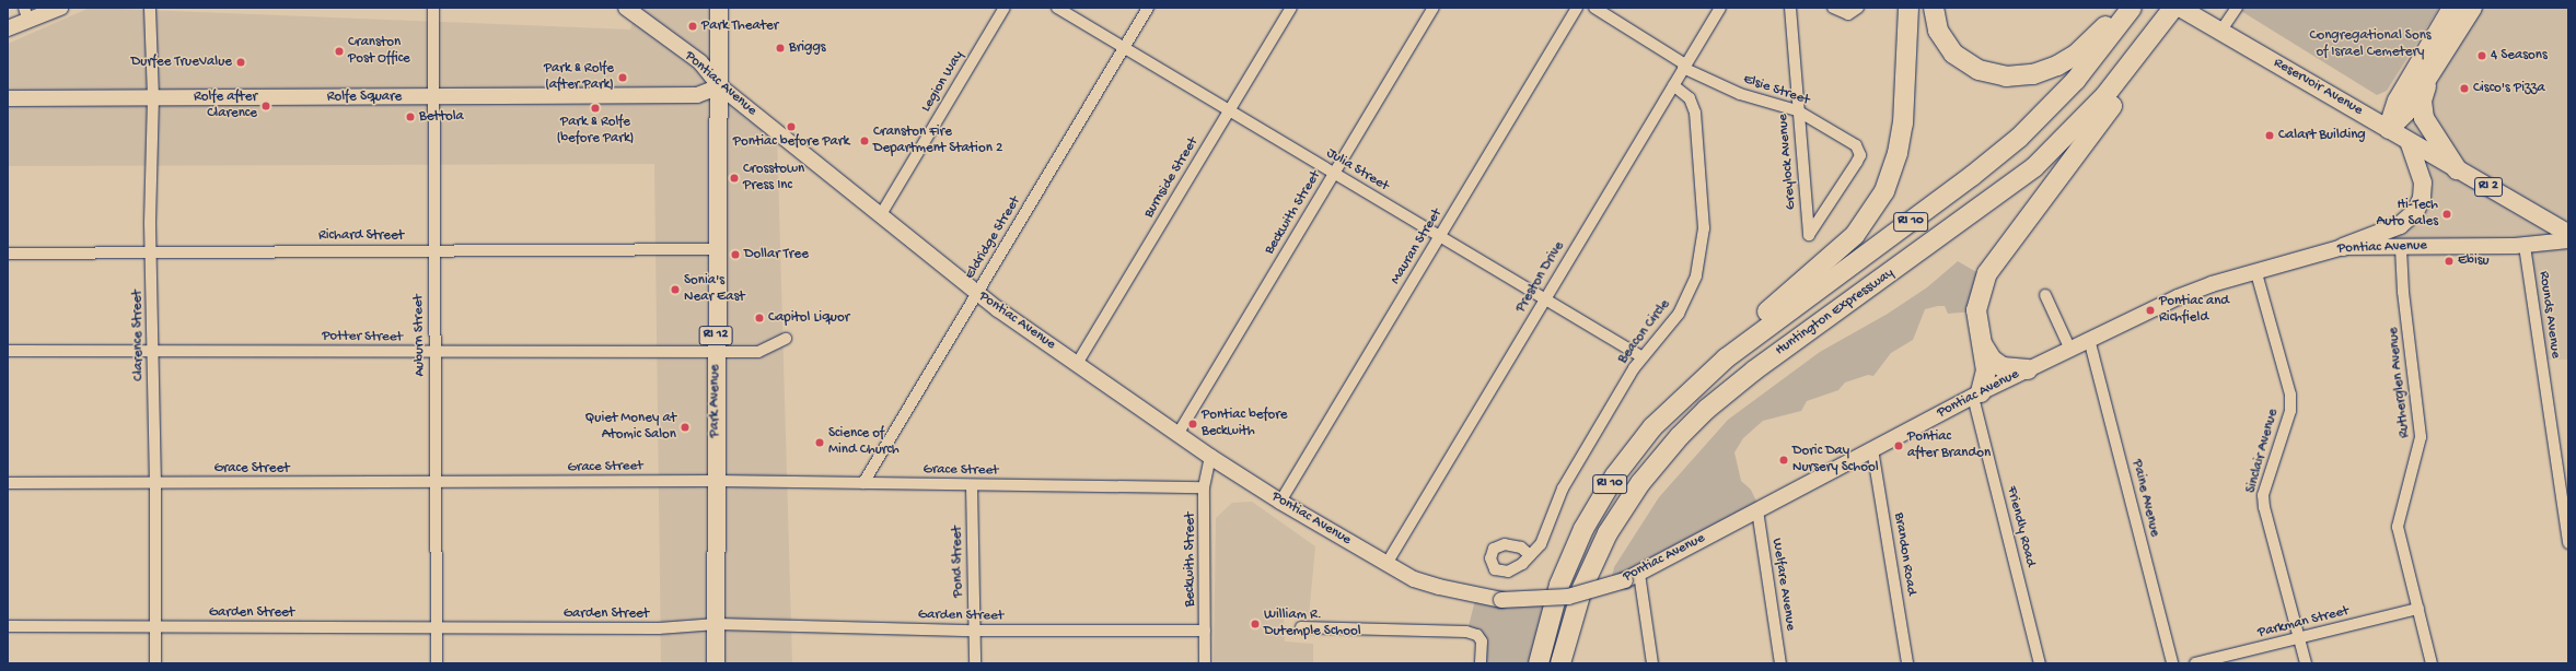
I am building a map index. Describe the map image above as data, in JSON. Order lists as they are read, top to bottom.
{
  "streets": {
    "highway": ["RI 10", "Huntington Expressway"],
    "main road": [
      "Pontiac Avenue",
      "Reservoir Avenue",
      "Rolfe Square",
      "RI 2",
      "RI 12",
      "Park Avenue"
    ],
    "street": [
      "Legion Way",
      "Elsie Street",
      "Greylock Avenue",
      "Julia Street",
      "Burnside Street",
      "Beckwith Street",
      "Richard Street",
      "Eldridge Street",
      "Mauran Street",
      "Preston Drive",
      "Rounds Avenue",
      "Beacon Circle",
      "Clarence Street",
      "Auburn Street",
      "Potter Street",
      "Rutherglen Avenue",
      "Sinclair Avenue",
      "Grace Street",
      "Paine Avenue",
      "Friendly Road",
      "Brandon Road",
      "Pond Street",
      "Welfare Avenue",
      "Garden Street",
      "Parkman Street"
    ]
  },
  "crossings": [
    ["Legion Way", "Pontiac Avenue"],
    ["Pontiac Avenue", "Rolfe Square"],
    ["Pontiac Avenue", "Burnside Street"],
    ["Pontiac Avenue", "Beckwith Street"],
    ["Pontiac Avenue", "Eldridge Street"],
    ["Pontiac Avenue", "Mauran Street"],
    ["Pontiac Avenue", "Preston Drive"],
    ["Pontiac Avenue", "Rounds Avenue"],
    ["Pontiac Avenue", "Rutherglen Avenue"],
    ["Pontiac Avenue", "Park Avenue"],
    ["Pontiac Avenue", "Sinclair Avenue"],
    ["Pontiac Avenue", "Paine Avenue"],
    ["Pontiac Avenue", "Friendly Road"],
    ["Pontiac Avenue", "Brandon Road"],
    ["Pontiac Avenue", "Welfare Avenue"],
    ["Elsie Street", "Greylock Avenue"],
    ["Elsie Street", "Preston Drive"],
    ["Rolfe Square", "Clarence Street"],
    ["Rolfe Square", "Auburn Street"],
    ["Rolfe Square", "Park Avenue"],
    ["Julia Street", "Burnside Street"],
    ["Julia Street", "Beckwith Street"],
    ["Julia Street", "Eldridge Street"],
    ["Julia Street", "Mauran Street"],
    ["Julia Street", "Preston Drive"],
    ["Julia Street", "Beacon Circle"],
    ["Beckwith Street", "Grace Street"],
    ["Beckwith Street", "Garden Street"],
    ["Richard Street", "Clarence Street"],
    ["Richard Street", "Auburn Street"],
    ["Richard Street", "Park Avenue"],
    ["Eldridge Street", "Grace Street"],
    ["Preston Drive", "Beacon Circle"],
    ["Clarence Street", "Potter Street"],
    ["Clarence Street", "Grace Street"],
    ["Clarence Street", "Garden Street"],
    ["Auburn Street", "Potter Street"],
    ["Auburn Street", "Grace Street"],
    ["Auburn Street", "Garden Street"],
    ["Potter Street", "Park Avenue"],
    ["Rutherglen Avenue", "Parkman Street"],
    ["Park Avenue", "Grace Street"],
    ["Park Avenue", "Garden Street"],
    ["Sinclair Avenue", "Parkman Street"],
    ["Grace Street", "Pond Street"],
    ["Pond Street", "Garden Street"]
  ],
  "parks": ["Congregational Sons of Israel Cemetery"],
  "places": [
    "Park Theater",
    "Briggs",
    "Cranston Post Office",
    "4 Seasons",
    "Durfee TrueValue",
    "Park & Rolfe (after Park)",
    "Cisco's Pizza",
    "Rolfe after Clarence",
    "Park & Rolfe (before Park)",
    "Bettola",
    "Pontiac before Park",
    "Calart Building",
    "Cranston Fire Department Station 2",
    "Crosstown Press Inc",
    "Hi-Tech Auto Sales",
    "Dollar Tree",
    "Ebisu",
    "Sonia's Near East",
    "Pontiac and Richfield",
    "Capitol Liquor",
    "Pontiac before Beckwith",
    "Quiet Money at Atomic Salon",
    "Science of Mind Church",
    "Pontiac after Brandon",
    "Doric Day Nursery School",
    "William R. Dutemple School"
  ]
}
